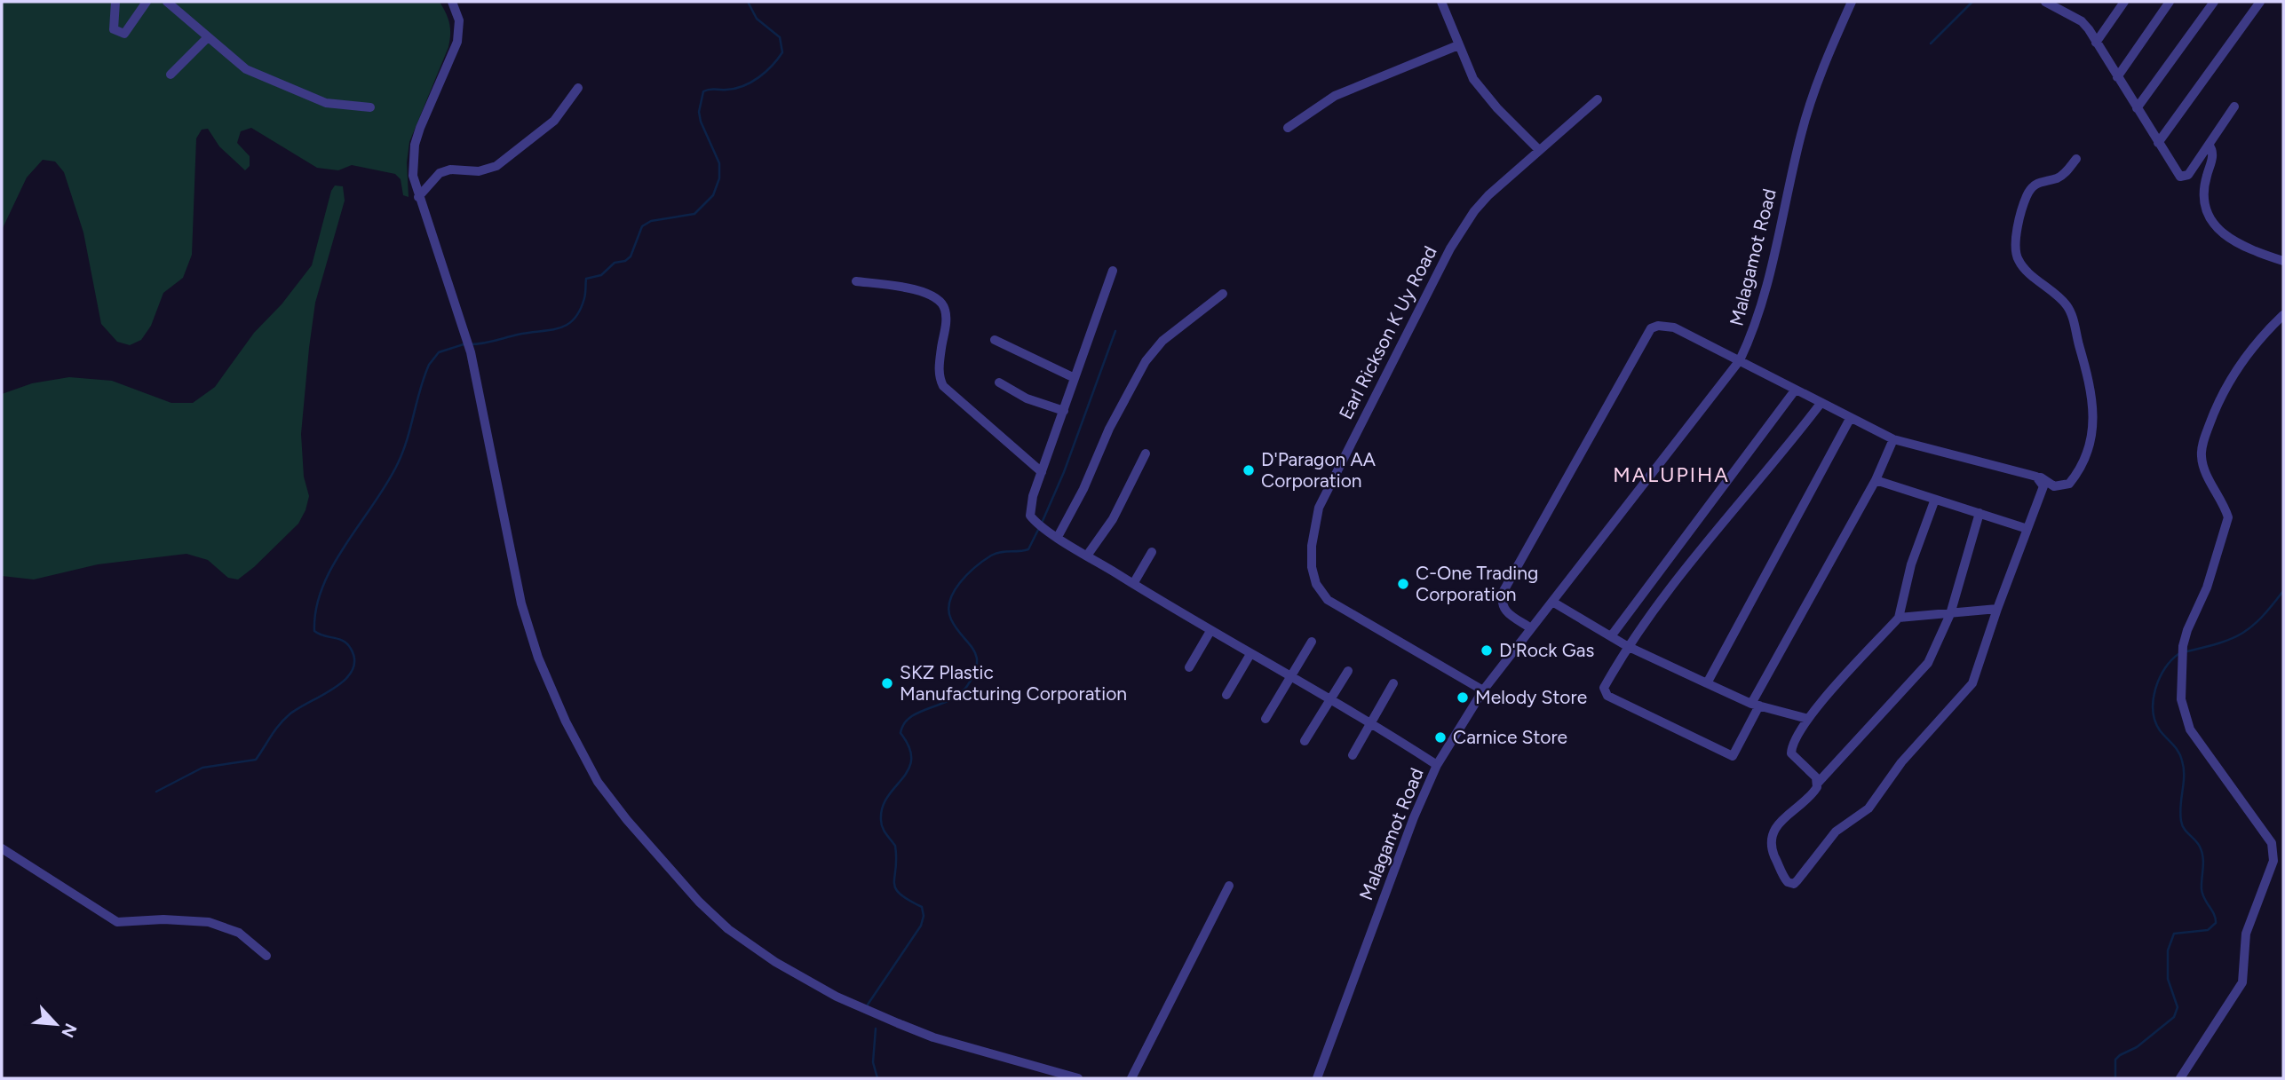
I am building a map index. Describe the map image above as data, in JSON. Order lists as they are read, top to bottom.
{
  "streets": {
    "street": ["Malagamot Road", "Earl Rickson K Uy Road"]
  },
  "crossings": [
    ["Malagamot Road", "Earl Rickson K Uy Road"]
  ],
  "districts": ["MALUPIHA"],
  "places": [
    "D'Paragon AA Corporation",
    "C-One Trading Corporation",
    "D'Rock Gas",
    "SKZ Plastic Manufacturing Corporation",
    "Melody Store",
    "Carnice Store"
  ],
  "north": "bottom right"
}
